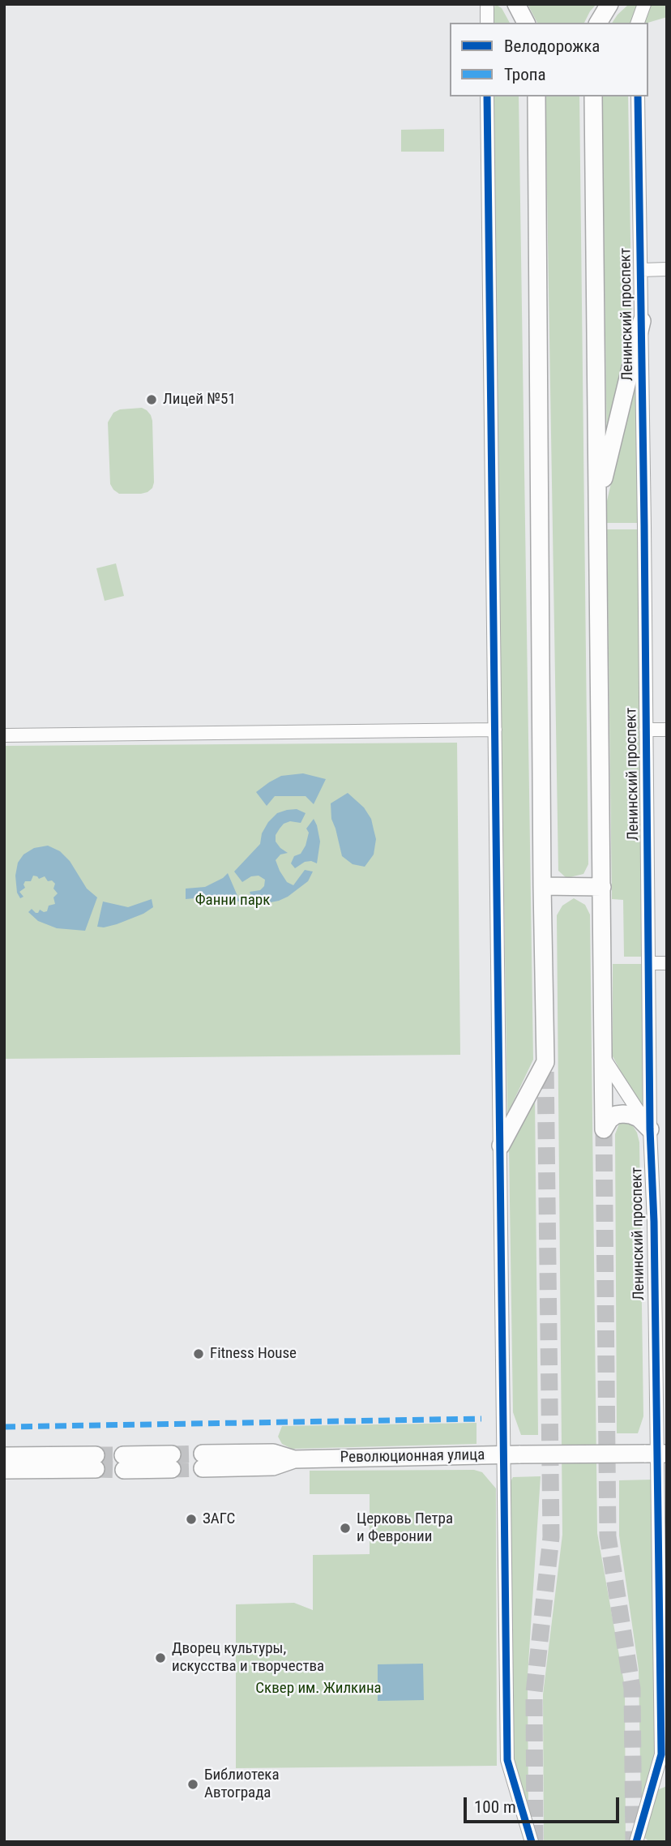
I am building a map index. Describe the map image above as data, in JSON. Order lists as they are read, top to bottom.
{
  "streets": {
    "main road": ["Ленинский проспект", "Революционная улица"]
  },
  "crossings": [
    ["Ленинский проспект", "Революционная улица"]
  ],
  "parks": ["Фанни парк", "Сквер им. Жилкина"],
  "places": [
    "Лицей №51",
    "Fitness House",
    "ЗАГС",
    "Церковь Петра и Февронии",
    "Дворец культуры, искусства и творчества",
    "Библиотека Автограда"
  ],
  "legend": ["Велодорожка", "Тропа"],
  "scale_bar": "100 m"
}
